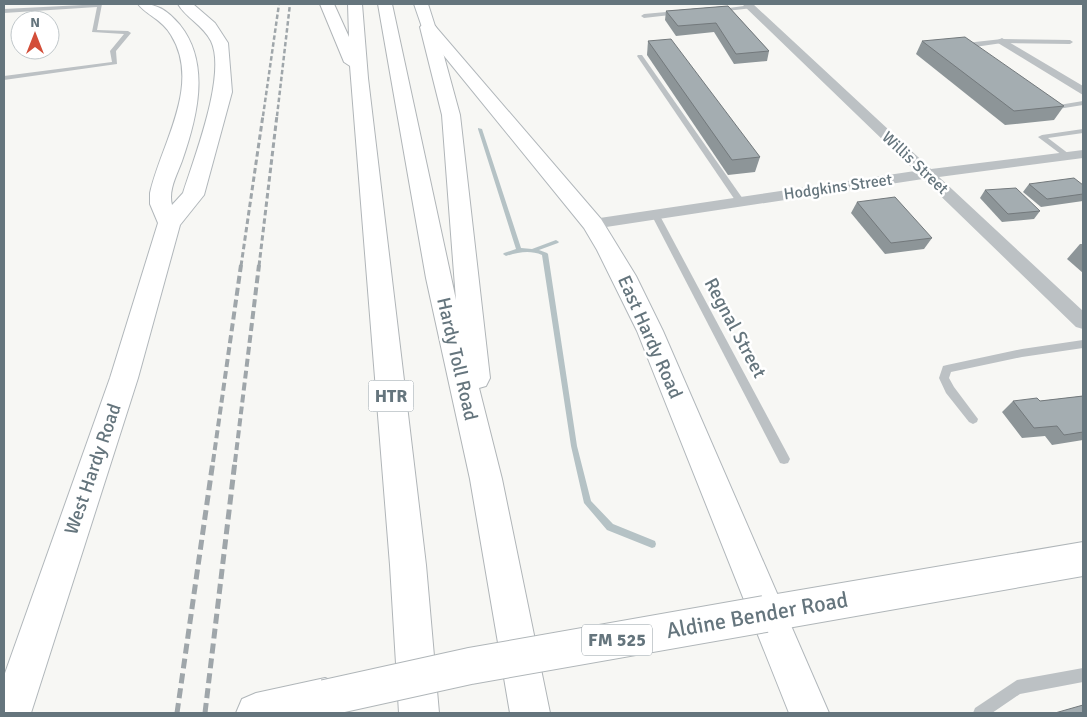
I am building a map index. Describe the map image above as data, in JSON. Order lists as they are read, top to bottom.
{
  "streets": {
    "main road": [
      "East Hardy Road",
      "Hardy Toll Road",
      "HTR",
      "West Hardy Road",
      "Aldine Bender Road",
      "FM 525"
    ],
    "street": ["Willis Street", "Hodgkins Street"],
    "lane": ["Regnal Street"]
  },
  "crossings": [
    ["Willis Street", "Hodgkins Street"],
    ["Hodgkins Street", "Regnal Street"],
    ["Hodgkins Street", "East Hardy Road"],
    ["East Hardy Road", "Aldine Bender Road"]
  ],
  "north": "top"
}
